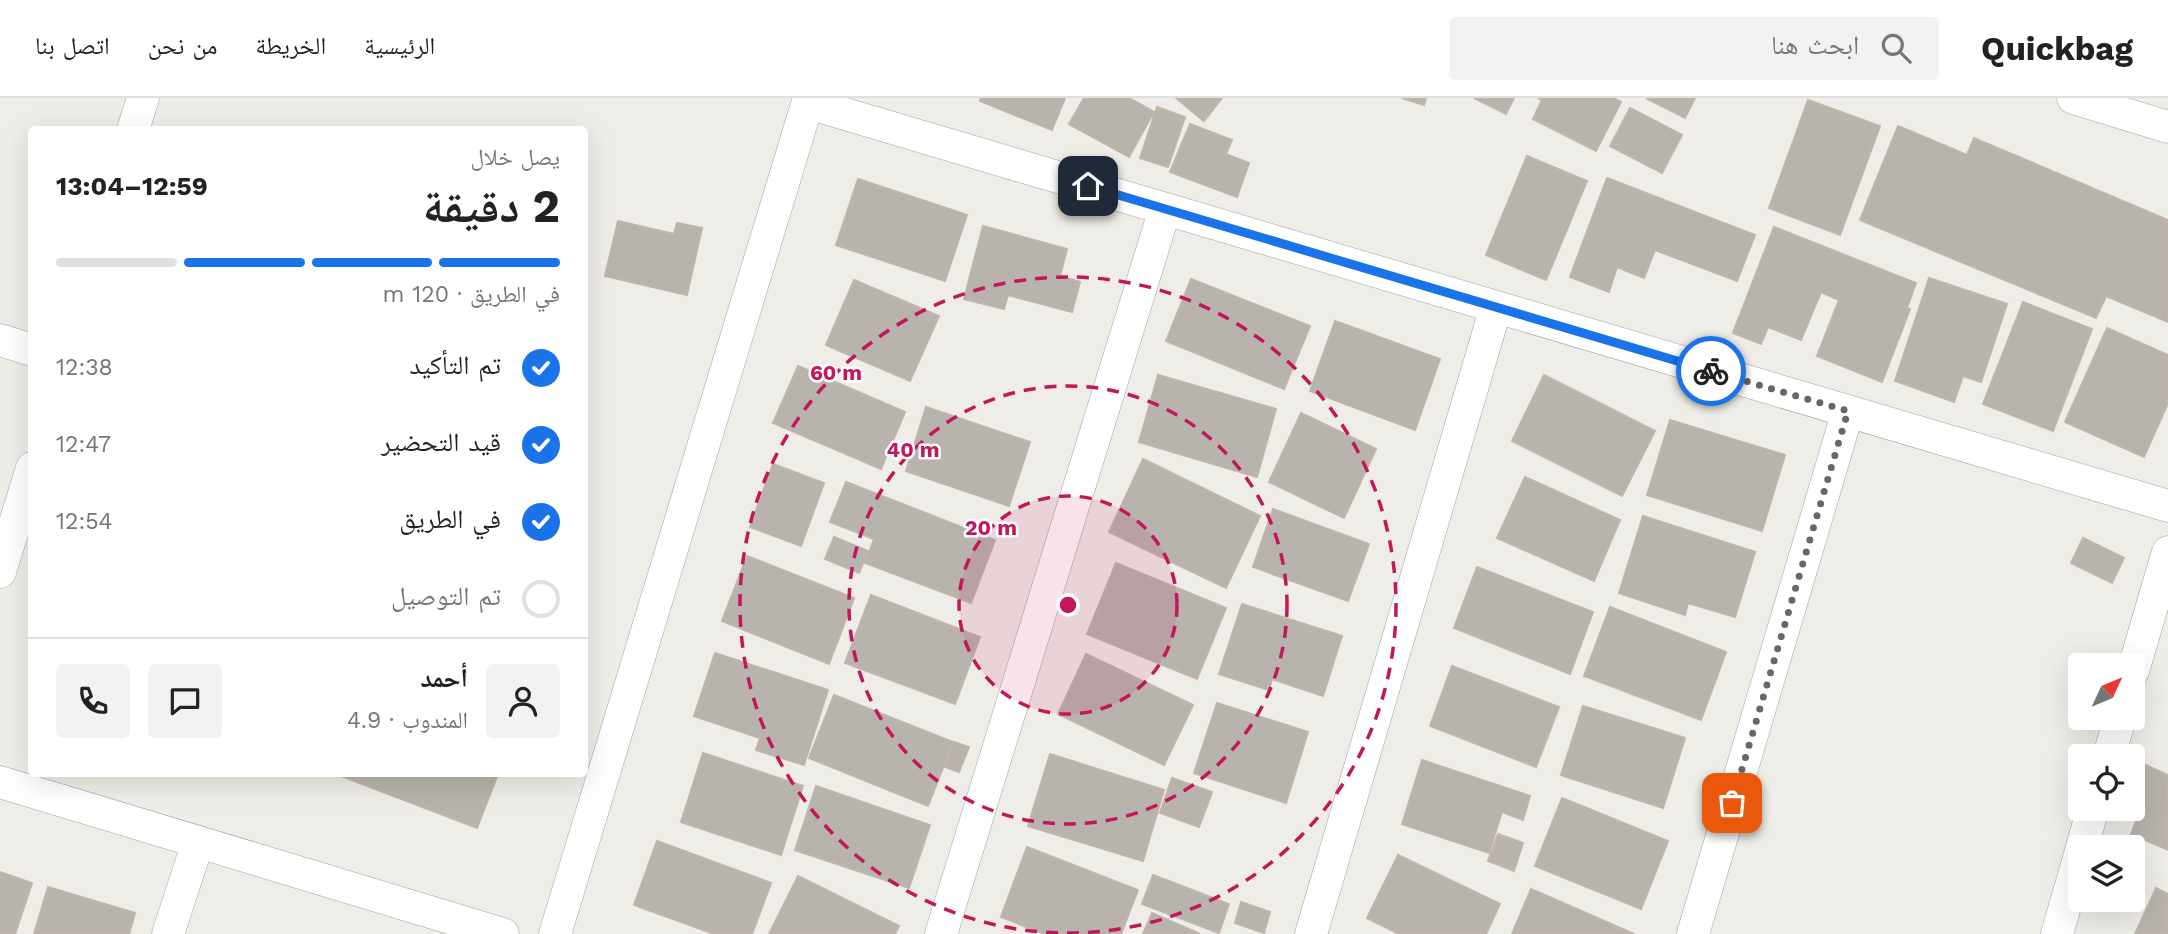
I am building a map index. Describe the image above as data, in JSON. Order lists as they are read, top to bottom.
{
  "north": "top right",
  "page": {
    "header": "Quickbag",
    "search": "ابحث هنا",
    "nav": [
      "الرئيسية",
      "الخريطة",
      "من نحن",
      "اتصل بنا"
    ],
    "heading": ["2 دقيقة", "يصل خلال", "12:59–13:04"],
    "panel": ["أحمد", "المندوب · 4.9"],
    "bar": "في الطريق · 120 m",
    "list": [
      ["تم التأكيد", "12:38"],
      ["قيد التحضير", "12:47"],
      ["في الطريق", "12:54"],
      "تم التوصيل"
    ]
  },
  "rings": ["60 m", "40 m", "20 m"]
}
